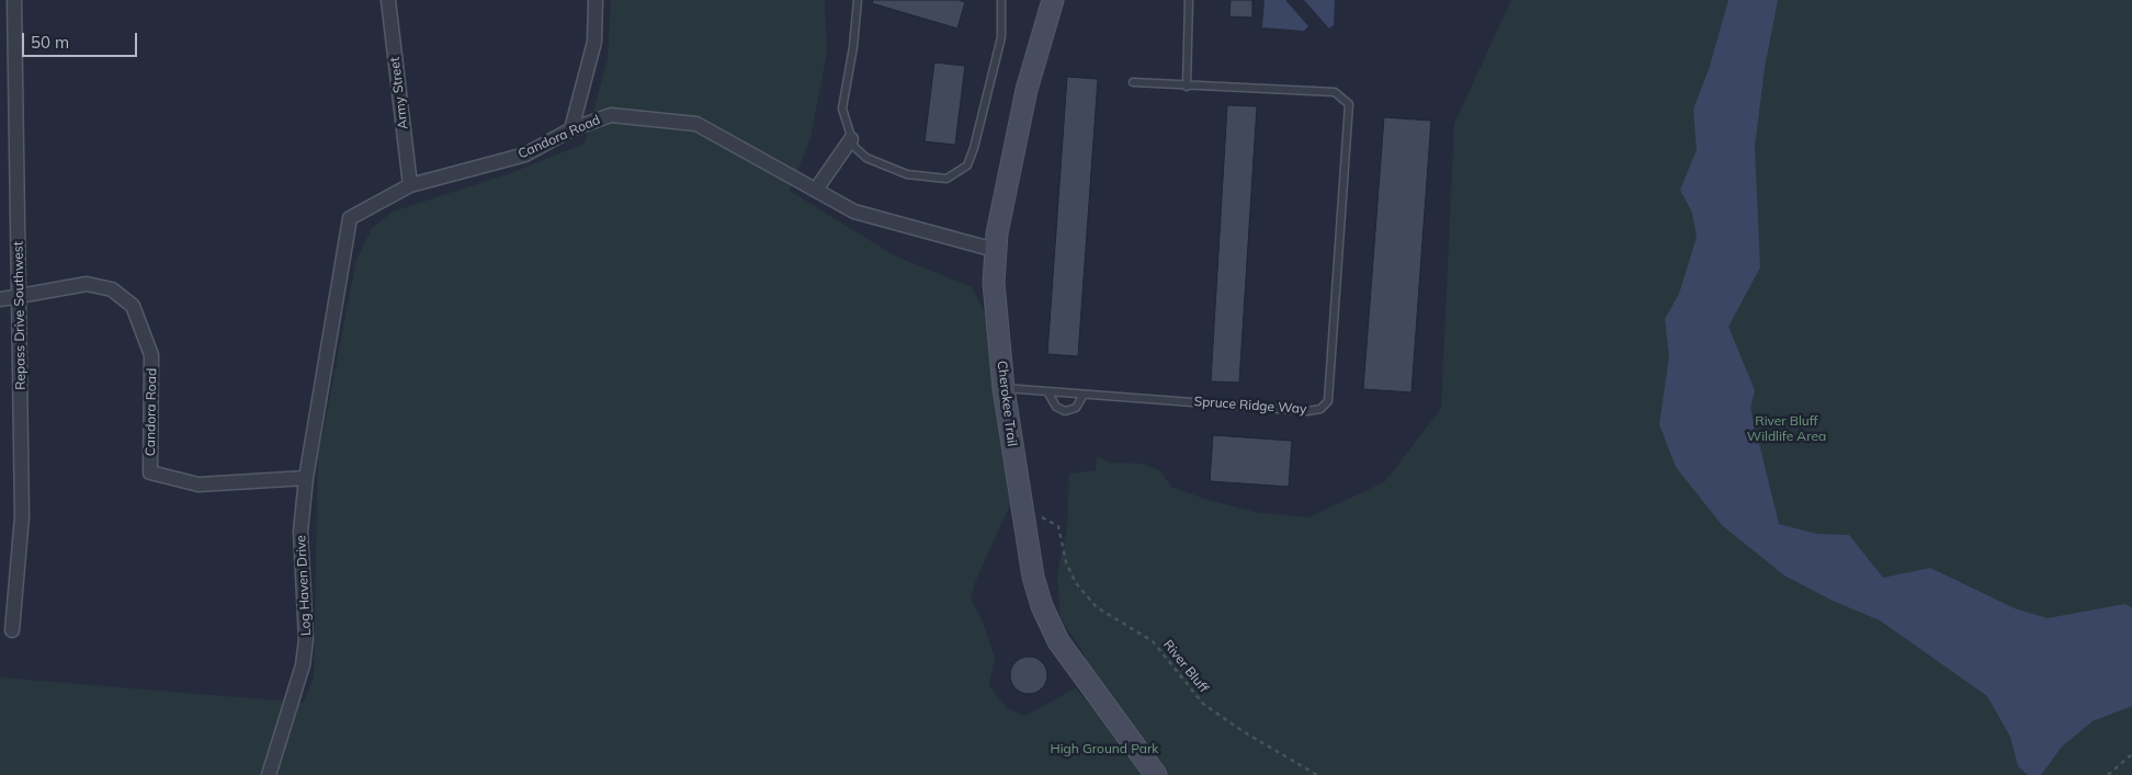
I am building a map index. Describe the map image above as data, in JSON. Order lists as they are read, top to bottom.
{
  "streets": {
    "street": [
      "Army Street",
      "Candora Road",
      "Repass Drive Southwest",
      "Cherokee Trail",
      "Log Haven Drive"
    ],
    "lane": ["Spruce Ridge Way"],
    "path": ["River Bluff"]
  },
  "crossings": [
    ["Army Street", "Candora Road"],
    ["Candora Road", "Repass Drive Southwest"],
    ["Candora Road", "Cherokee Trail"],
    ["Candora Road", "Log Haven Drive"],
    ["Cherokee Trail", "Spruce Ridge Way"],
    ["Cherokee Trail", "River Bluff"]
  ],
  "parks": ["River Bluff Wildlife Area", "High Ground Park"],
  "scale_bar": "50 m"
}
